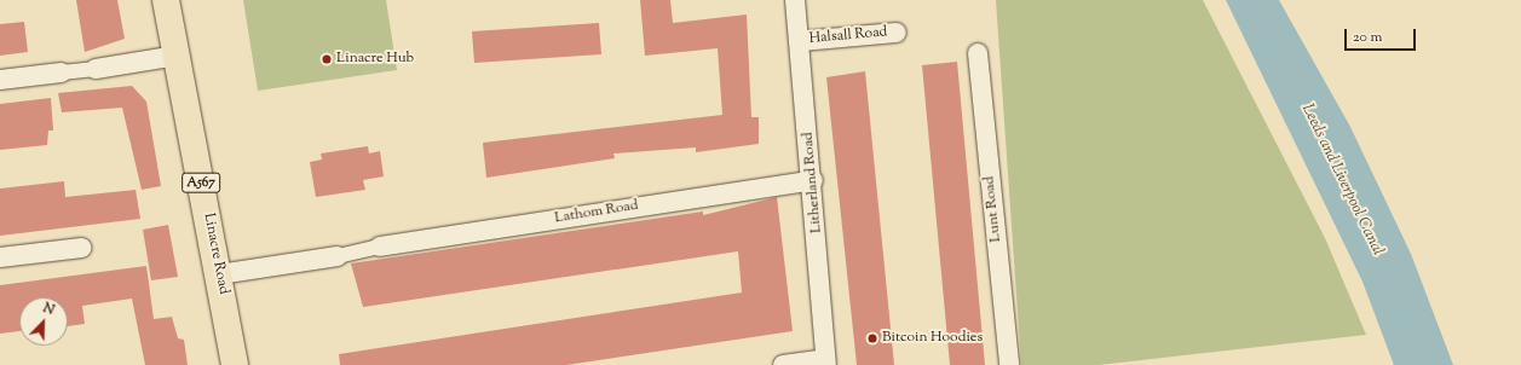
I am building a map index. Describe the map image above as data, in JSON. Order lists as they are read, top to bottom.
{
  "streets": {
    "main road": ["A567", "Linacre Road"],
    "street": [
      "Halsall Road",
      "Litherland Road",
      "Lunt Road",
      "Lathom Road"
    ]
  },
  "crossings": [
    ["Halsall Road", "Litherland Road"],
    ["Litherland Road", "Lathom Road"]
  ],
  "water": ["Leeds and Liverpool Canal"],
  "places": ["Linacre Hub", "Bitcoin Hoodies"],
  "scale_bar": "20 m",
  "north": "top right"
}
